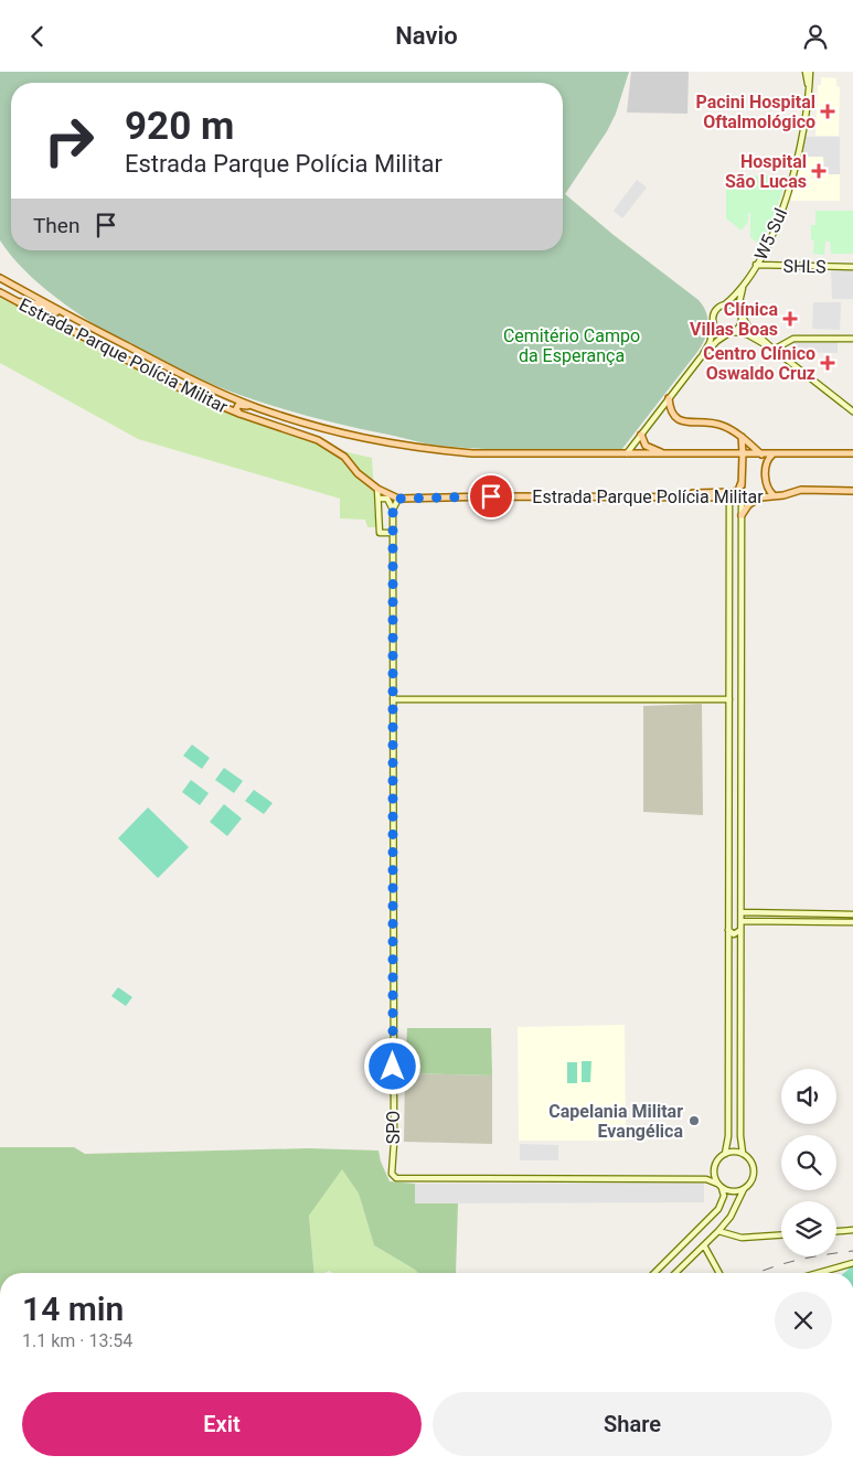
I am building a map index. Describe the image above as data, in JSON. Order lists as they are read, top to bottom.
{
  "streets": {
    "main road": ["Estrada Parque Polícia Militar"],
    "street": ["W5 Sul", "SHLS", "SPO"]
  },
  "crossings": [
    ["W5 Sul", "SHLS"],
    ["Estrada Parque Polícia Militar", "SPO"]
  ],
  "parks": ["Cemitério Campo da Esperança"],
  "places": {
    "health": [
      "Pacini Hospital Oftalmológico",
      "Hospital São Lucas",
      "Clínica Villas Boas",
      "Centro Clínico Oswaldo Cruz"
    ],
    "other": ["Capelania Militar Evangélica"]
  },
  "page": {
    "header": "Navio",
    "turn": ["920 m", "Estrada Parque Polícia Militar"],
    "then": "Then",
    "heading": ["14 min", "1.1 km · 13:54"],
    "buttons": ["Exit", "Share"]
  }
}
